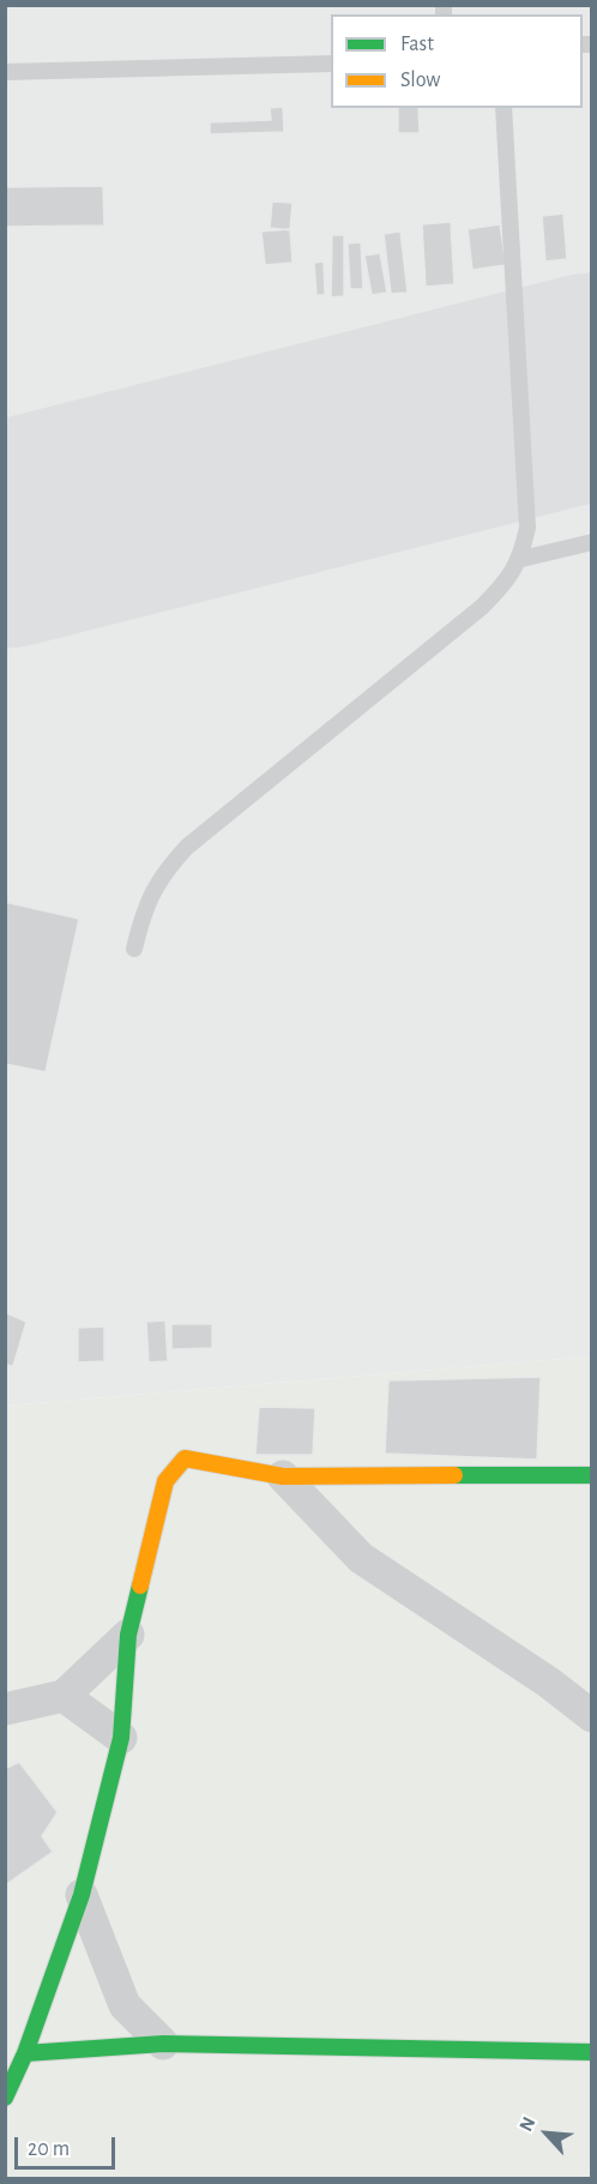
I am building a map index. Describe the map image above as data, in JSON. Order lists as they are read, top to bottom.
{
  "legend": ["Fast", "Slow"],
  "scale_bar": "20 m",
  "north": "top left"
}
